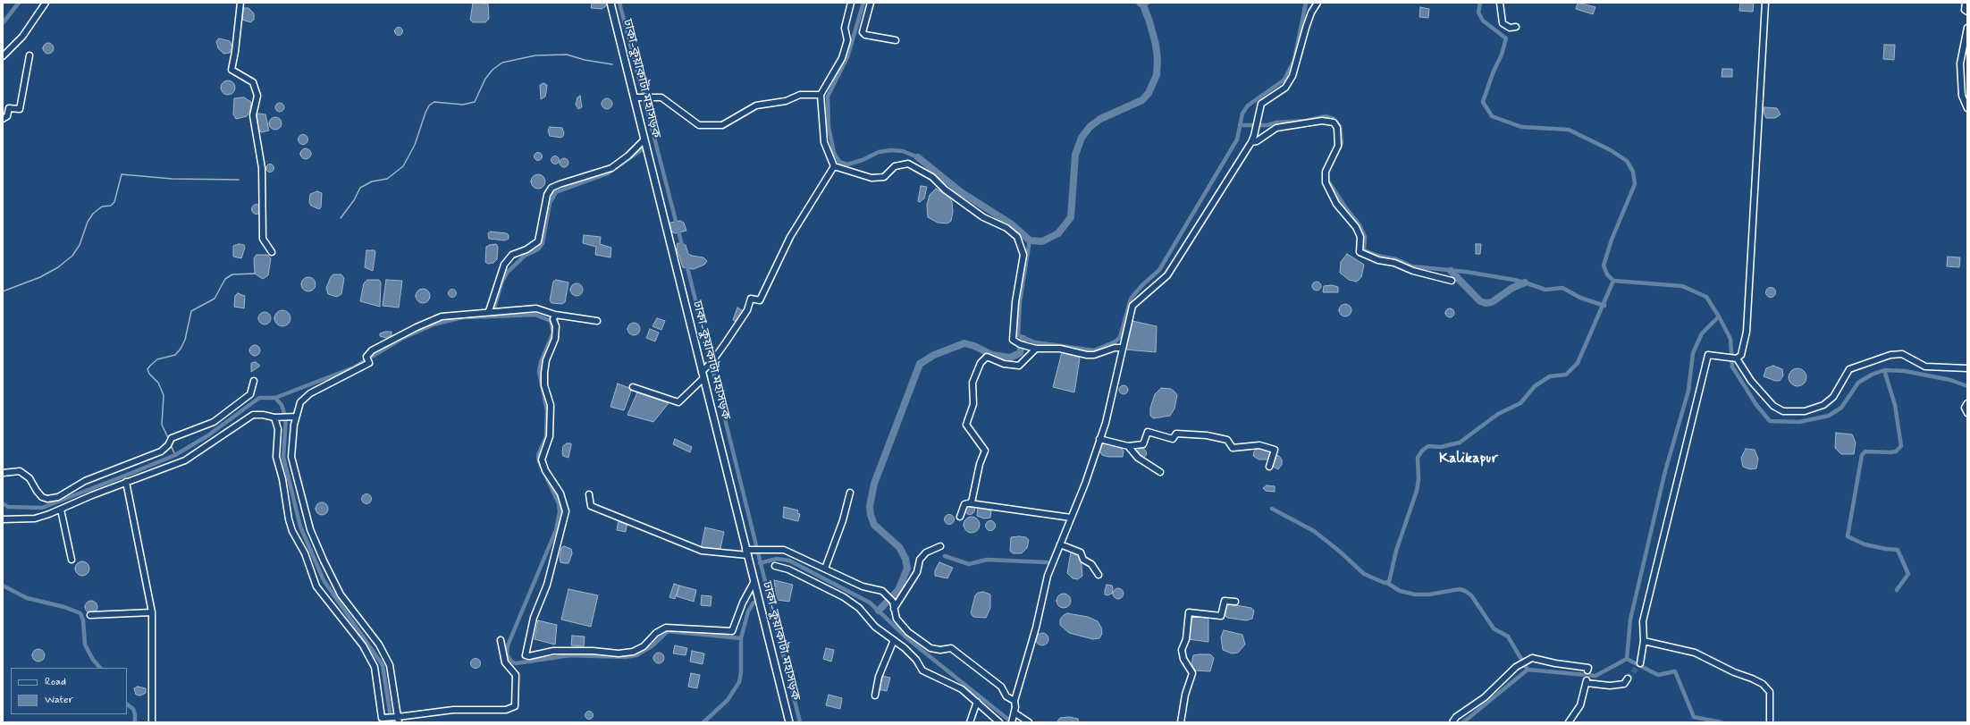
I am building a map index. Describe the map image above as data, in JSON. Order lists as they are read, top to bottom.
{
  "streets": {
    "main road": ["ঢাকা-কুয়াকাটা মহাসড়ক"]
  },
  "districts": ["Kalikapur"],
  "legend": ["Road", "Water"]
}
